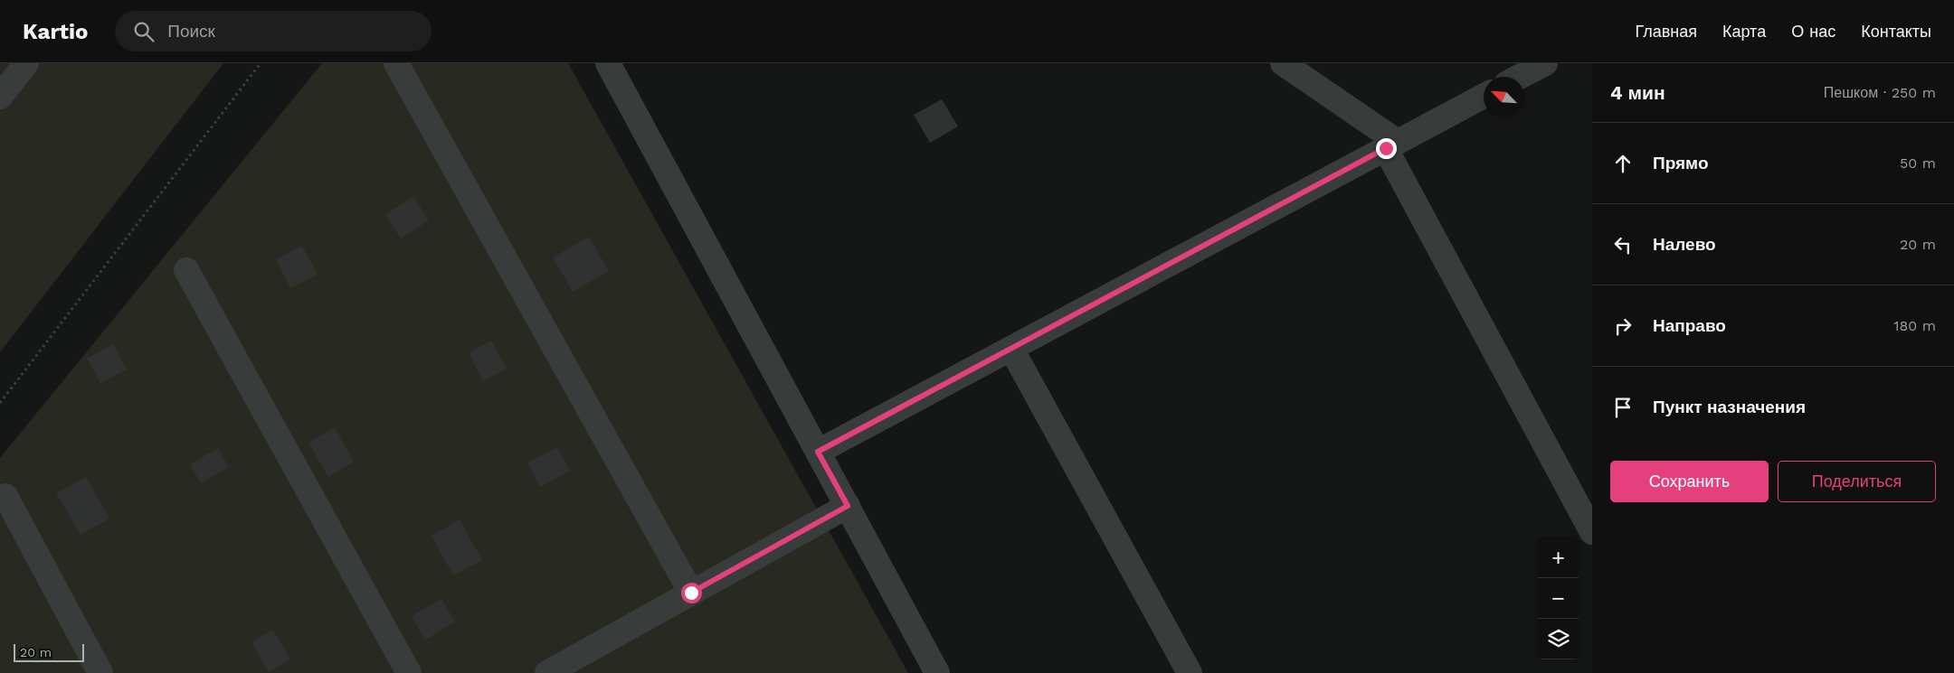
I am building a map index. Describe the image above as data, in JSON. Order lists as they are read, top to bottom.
{
  "scale_bar": "20 m",
  "north": "top left",
  "page": {
    "header": "Kartio",
    "search": "Поиск",
    "nav": [
      "Главная",
      "Карта",
      "О нас",
      "Контакты"
    ],
    "heading": ["4 мин", "Пешком · 250 m"],
    "list": [
      ["Прямо", "50 m"],
      ["Налево", "20 m"],
      ["Направо", "180 m"],
      "Пункт назначения"
    ],
    "buttons": ["Сохранить", "Поделиться"],
    "map_buttons": ["+", "−"],
    "scale": "20 m"
  }
}
